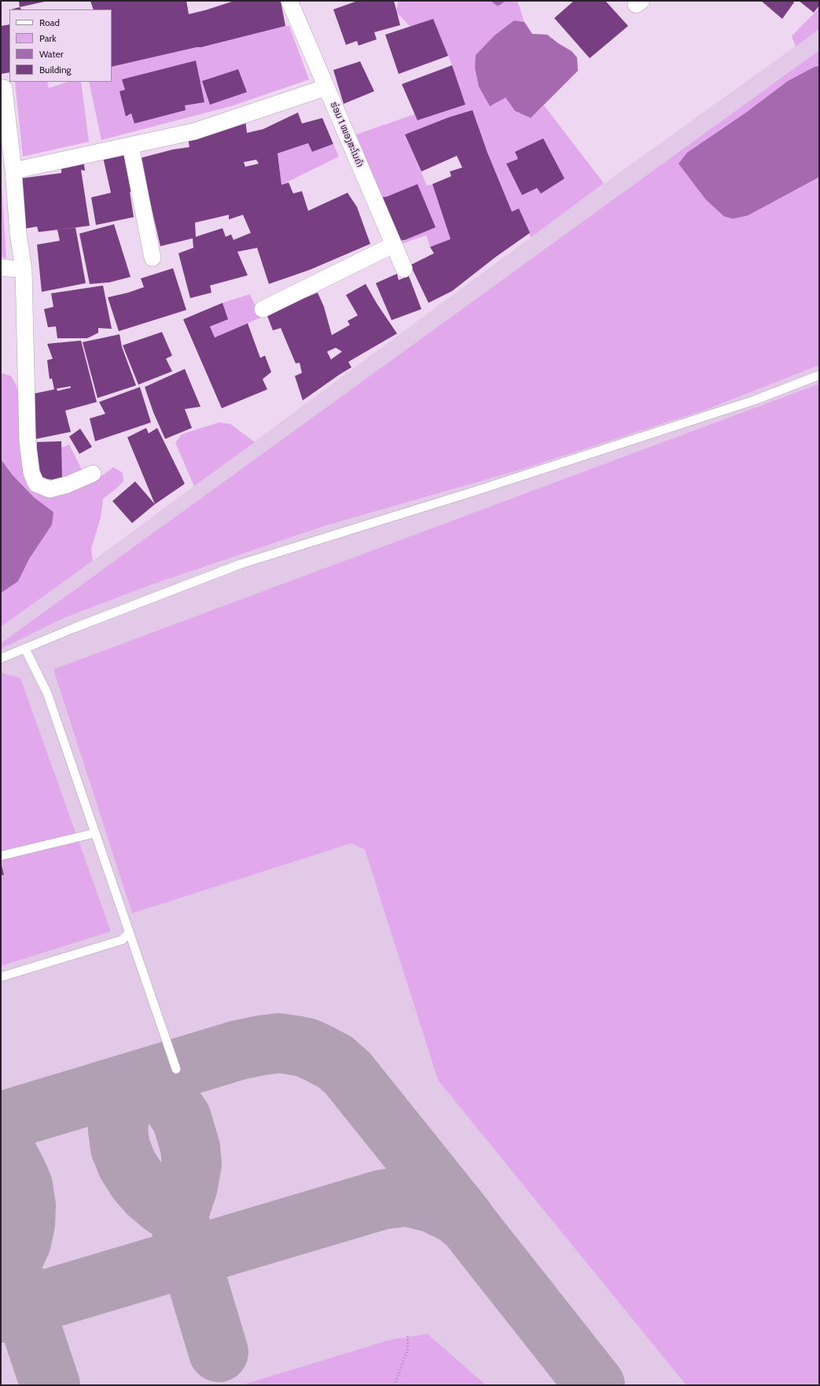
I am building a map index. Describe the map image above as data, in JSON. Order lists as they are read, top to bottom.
{
  "streets": {
    "street": ["ຮ່ອມ 1 ໜອງສະໂນຄໍາ"]
  },
  "legend": [
    "Road",
    "Park",
    "Water",
    "Building"
  ]
}
